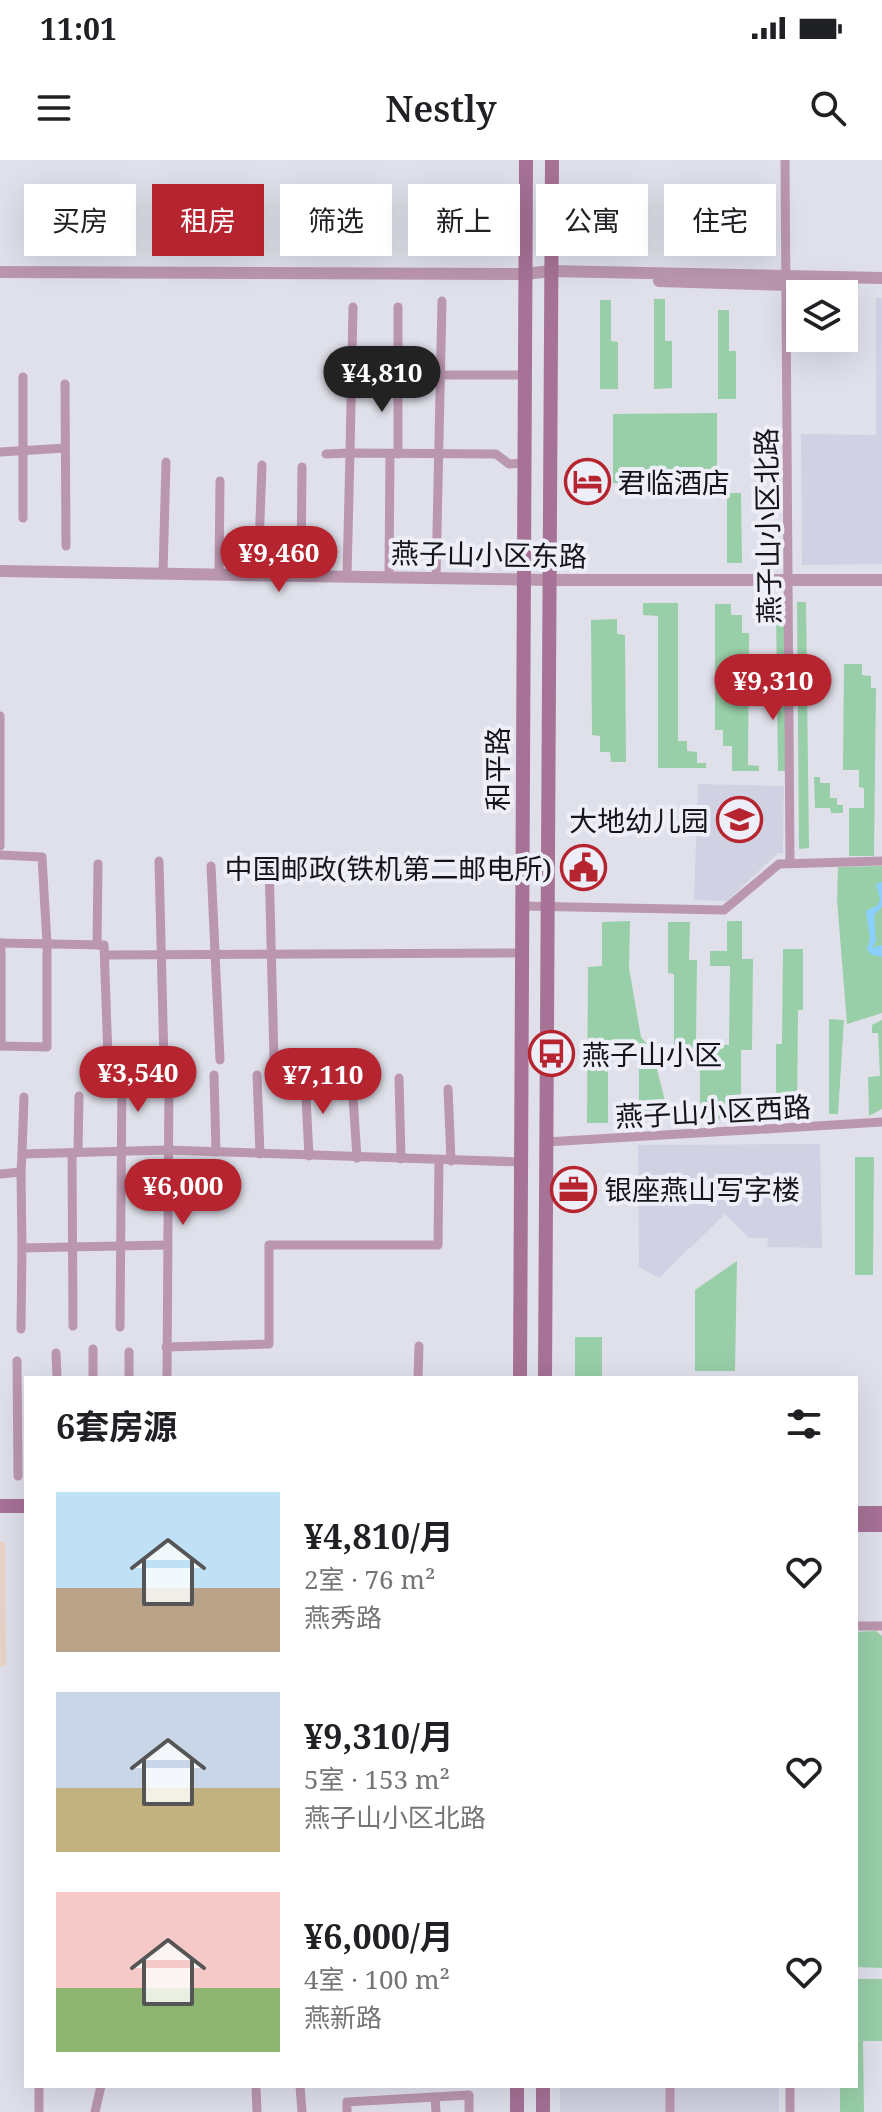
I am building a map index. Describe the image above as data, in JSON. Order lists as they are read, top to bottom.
{
  "streets": {
    "main road": ["和平路"],
    "street": ["燕子山小区北路", "燕子山小区东路", "燕子山小区西路"]
  },
  "crossings": [
    ["燕子山小区北路", "燕子山小区东路"],
    ["燕子山小区东路", "和平路"],
    ["和平路", "燕子山小区西路"]
  ],
  "places": {
    "hotel": ["君临酒店"],
    "school or university": ["大地幼儿园"],
    "public building": ["中国邮政(铁机第二邮电所)"],
    "bus stop": ["燕子山小区"],
    "office": ["银座燕山写字楼"]
  },
  "page": {
    "status": "11:01",
    "header": "Nestly",
    "chip": [
      "买房",
      "租房",
      "筛选",
      "新上",
      "公寓",
      "住宅"
    ],
    "price": [
      "¥4,810",
      "¥9,460",
      "¥9,310",
      "¥3,540",
      "¥7,110",
      "¥6,000"
    ],
    "heading": "6套房源",
    "list": [
      {
        "name": "¥4,810/月",
        "note": "2室 · 76 m² · 燕秀路"
      },
      {
        "name": "¥9,310/月",
        "note": "5室 · 153 m² · 燕子山小区北路"
      },
      {
        "name": "¥6,000/月",
        "note": "4室 · 100 m² · 燕新路"
      }
    ]
  }
}
